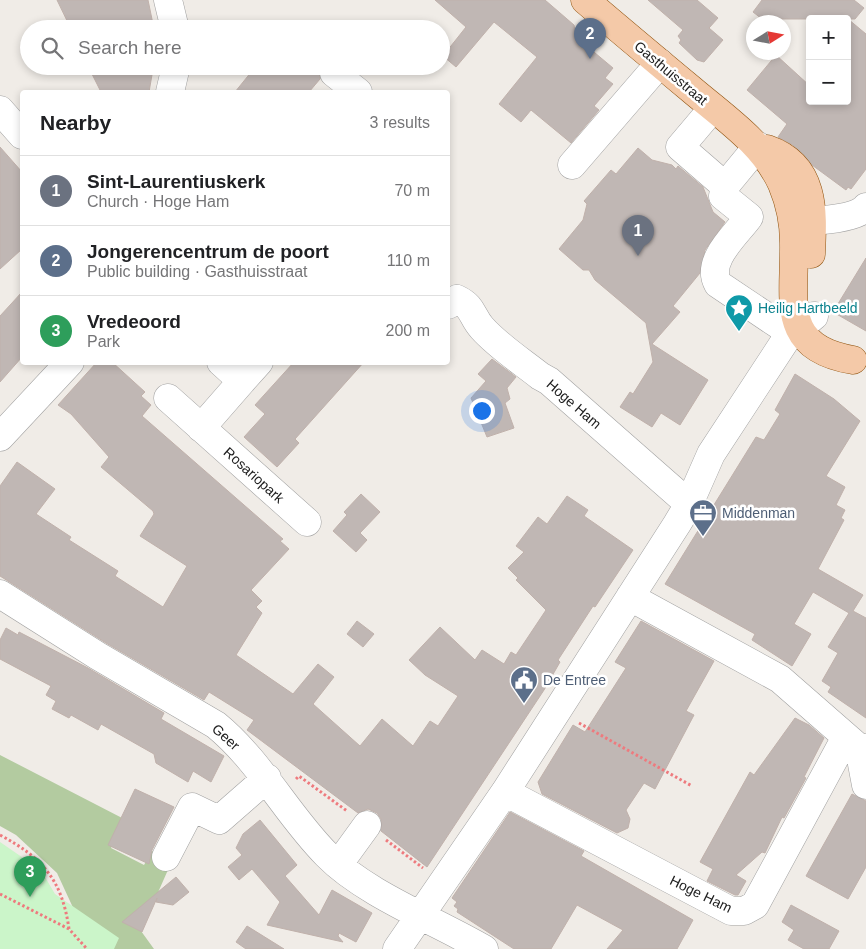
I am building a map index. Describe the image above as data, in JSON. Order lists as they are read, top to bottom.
{
  "streets": {
    "main road": ["Gasthuisstraat"],
    "street": ["Hoge Ham", "Rosariopark", "Geer"]
  },
  "places": {
    "place": ["Heilig Hartbeeld"],
    "office": ["Middenman"],
    "public building": ["De Entree"]
  },
  "north": "right",
  "page": {
    "map_buttons": ["+", "−"],
    "pins": ["2", "1", "3"],
    "search": "Search here",
    "heading": ["Nearby", "3 results"],
    "list": [
      {
        "mark": "1",
        "name": "Sint-Laurentiuskerk",
        "note": "Church · Hoge Ham",
        "value": "70 m"
      },
      {
        "mark": "2",
        "name": "Jongerencentrum de poort",
        "note": "Public building · Gasthuisstraat",
        "value": "110 m"
      },
      {
        "mark": "3",
        "name": "Vredeoord",
        "note": "Park",
        "value": "200 m"
      }
    ]
  }
}
